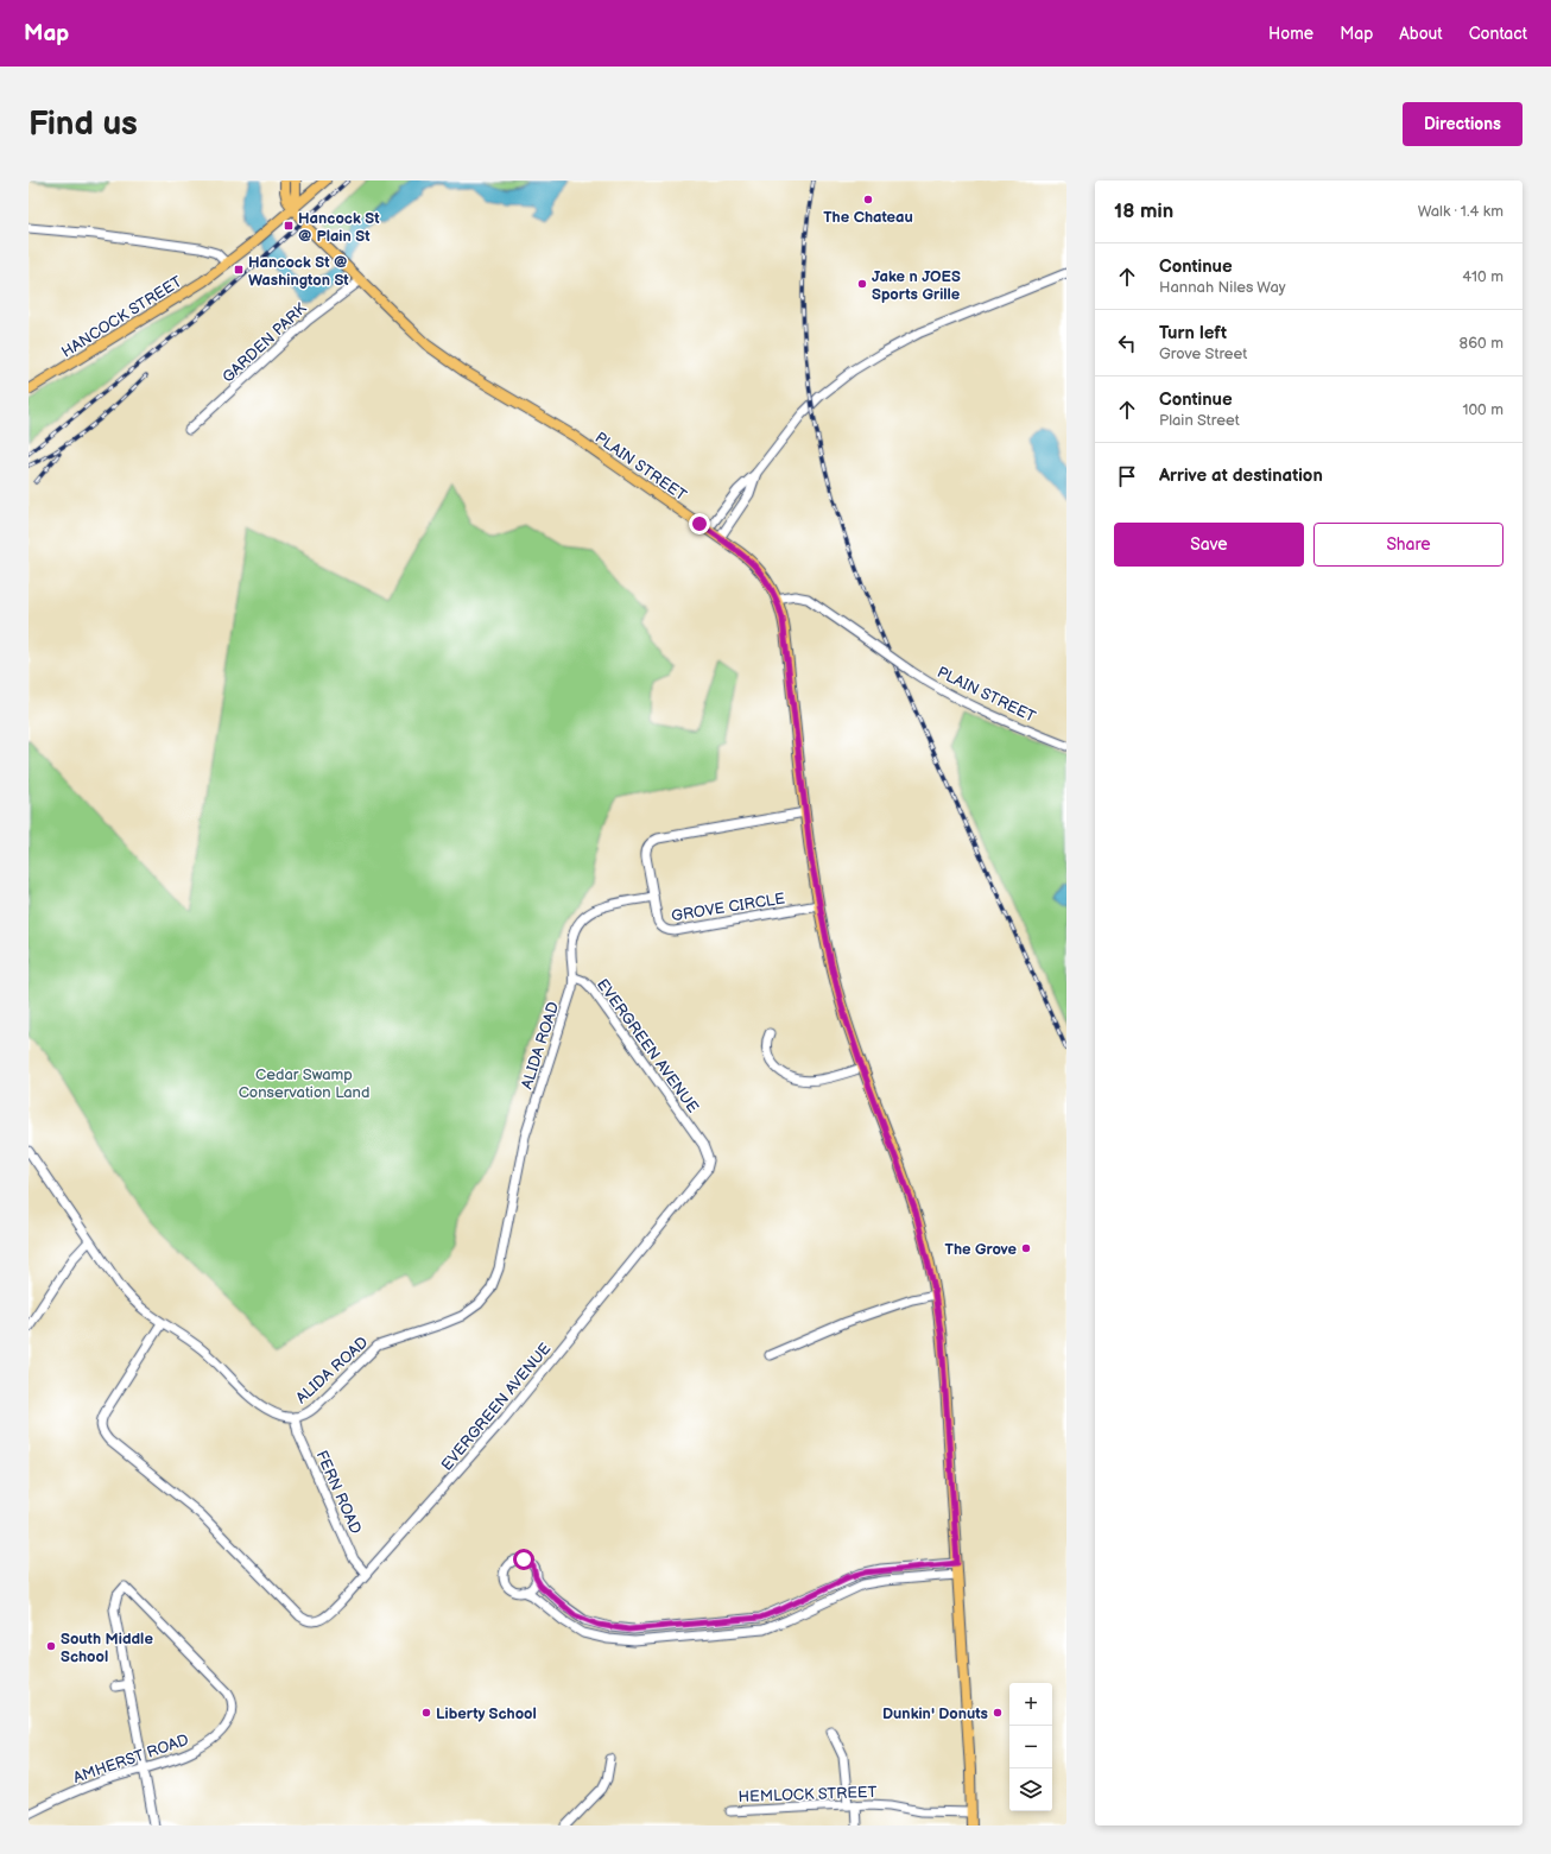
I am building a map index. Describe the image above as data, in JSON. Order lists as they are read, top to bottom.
{
  "streets": {
    "main road": ["HANCOCK STREET", "PLAIN STREET"],
    "street": [
      "GARDEN PARK",
      "GROVE CIRCLE",
      "ALIDA ROAD",
      "EVERGREEN AVENUE",
      "FERN ROAD",
      "AMHERST ROAD",
      "HEMLOCK STREET"
    ]
  },
  "crossings": [
    ["HANCOCK STREET", "PLAIN STREET"],
    ["GARDEN PARK", "PLAIN STREET"],
    ["GROVE CIRCLE", "EVERGREEN AVENUE"],
    ["ALIDA ROAD", "EVERGREEN AVENUE"],
    ["ALIDA ROAD", "FERN ROAD"],
    ["EVERGREEN AVENUE", "FERN ROAD"]
  ],
  "parks": ["Cedar Swamp Conservation Land"],
  "places": {
    "other": [
      "The Chateau",
      "Jake n JOES Sports Grille",
      "The Grove",
      "South Middle School",
      "Liberty School",
      "Dunkin' Donuts"
    ],
    "transit": ["Hancock St @ Plain St", "Hancock St @ Washington St"]
  },
  "page": {
    "header": "Map",
    "nav": [
      "Home",
      "Map",
      "About",
      "Contact"
    ],
    "buttons": [
      "Directions",
      ["Save", "Share"]
    ],
    "title": "Find us",
    "heading": ["18 min", "Walk · 1.4 km"],
    "list": [
      ["Continue", "Hannah Niles Way", "410 m"],
      ["Turn left", "Grove Street", "860 m"],
      ["Continue", "Plain Street", "100 m"],
      "Arrive at destination"
    ],
    "map_buttons": ["+", "−"]
  }
}
